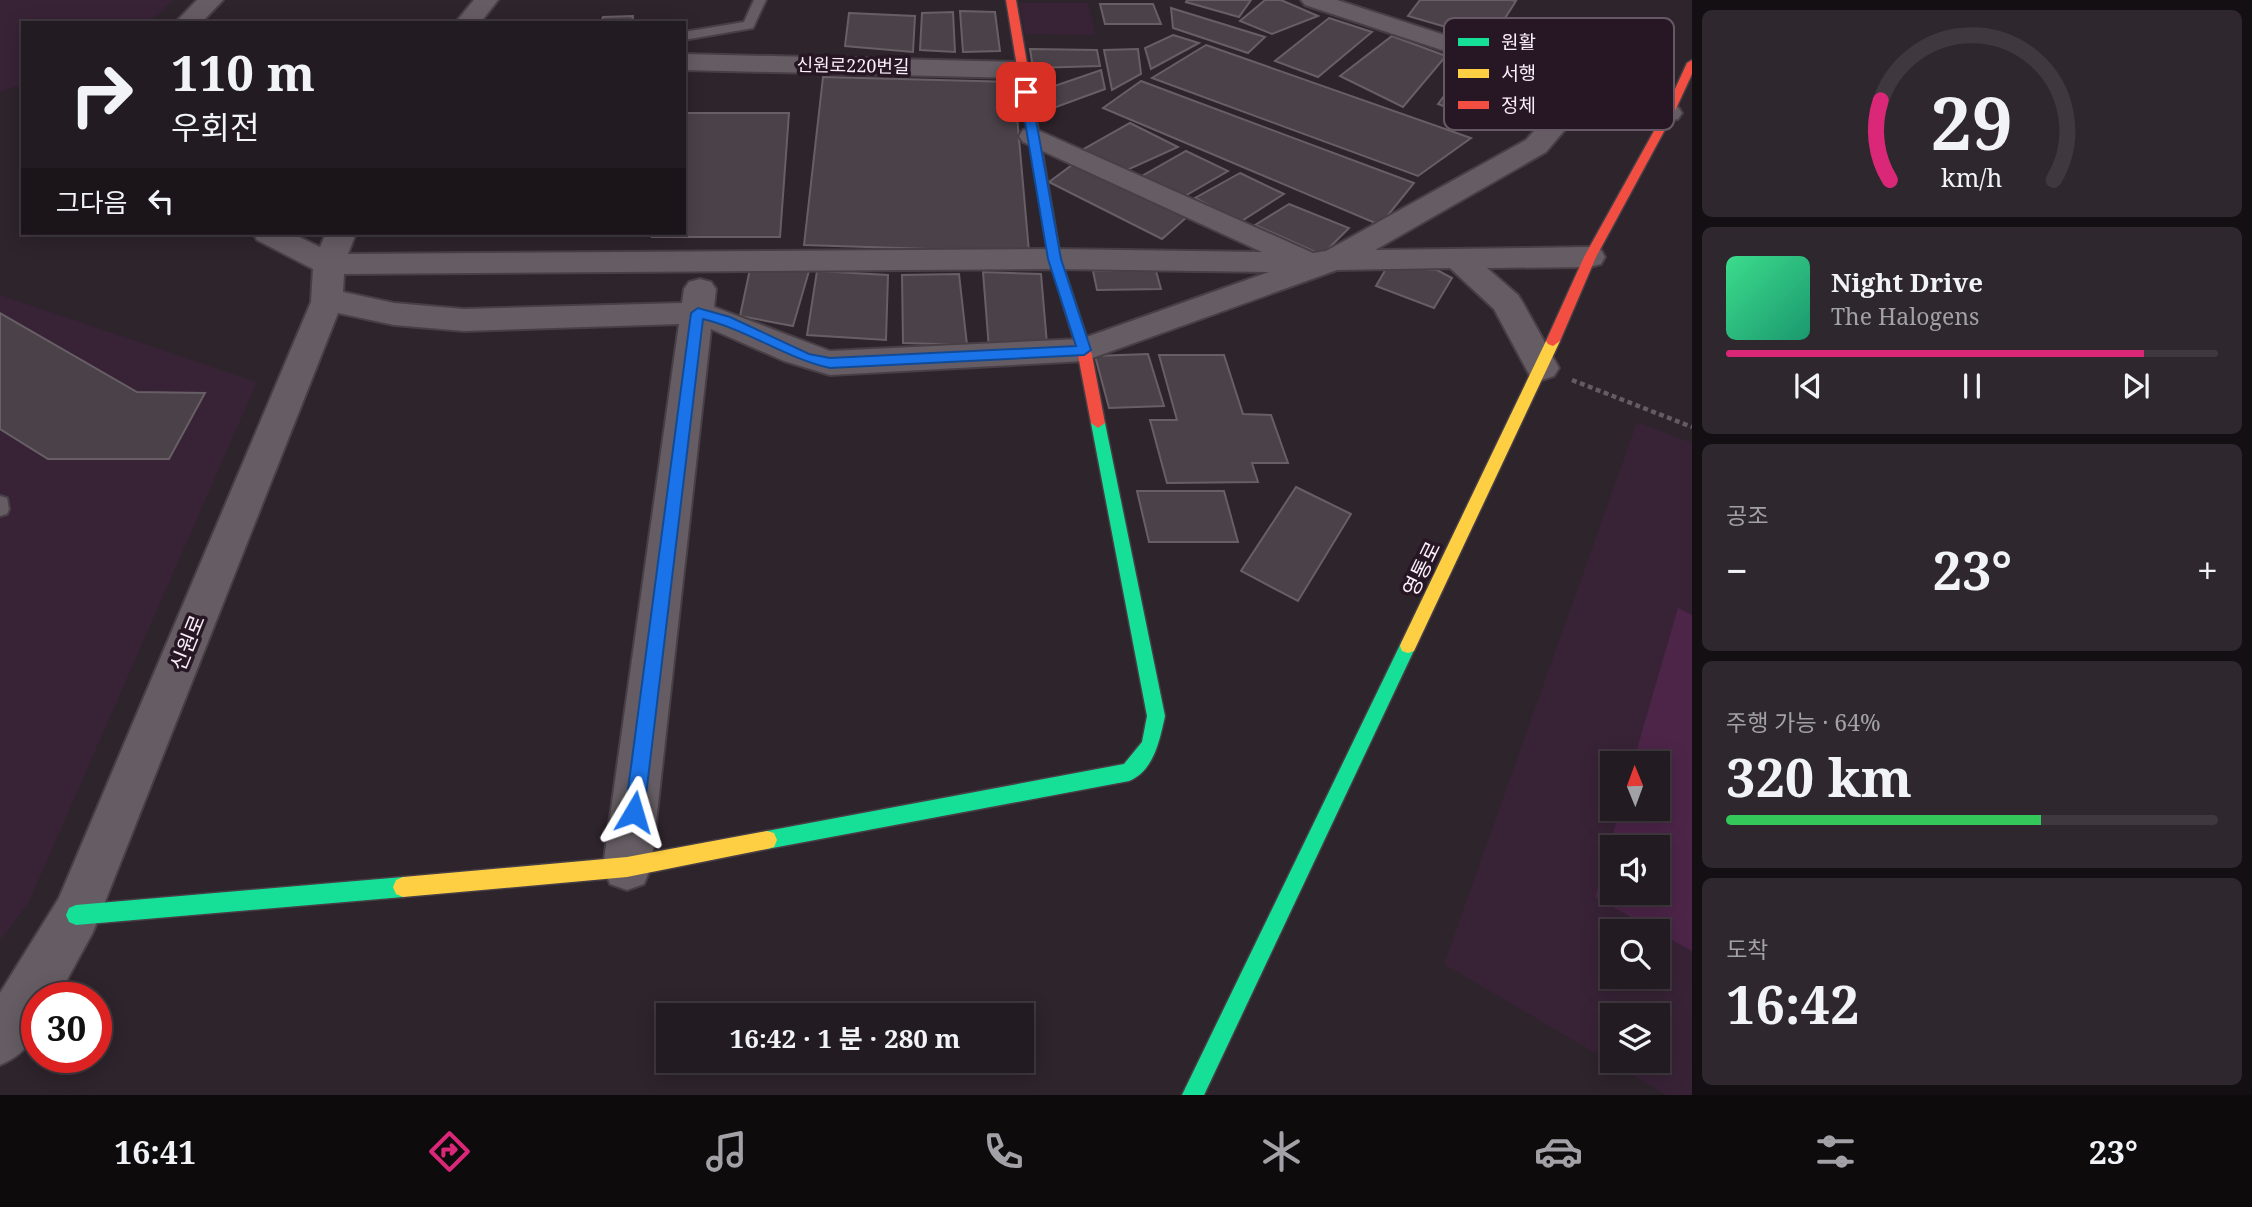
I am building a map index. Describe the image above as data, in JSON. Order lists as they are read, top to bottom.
{
  "streets": {
    "street": ["신원로220번길", "영통로", "신원로"]
  },
  "legend": ["원활", "서행", "정체"],
  "north": "top",
  "page": {
    "turn": ["110 m", "우회전"],
    "then": "그다음",
    "song": ["Night Drive", "The Halogens"],
    "tile": [
      "공조",
      ["주행 가능 · 64%", "320 km"],
      ["도착", "16:42"]
    ],
    "heat": ["−", "23°", "+"],
    "limit": "30",
    "trip": "16:42 · 1 분 · 280 m",
    "tabs": ["16:41", "23°"],
    "gauge": ["29", "km/h"]
  }
}
